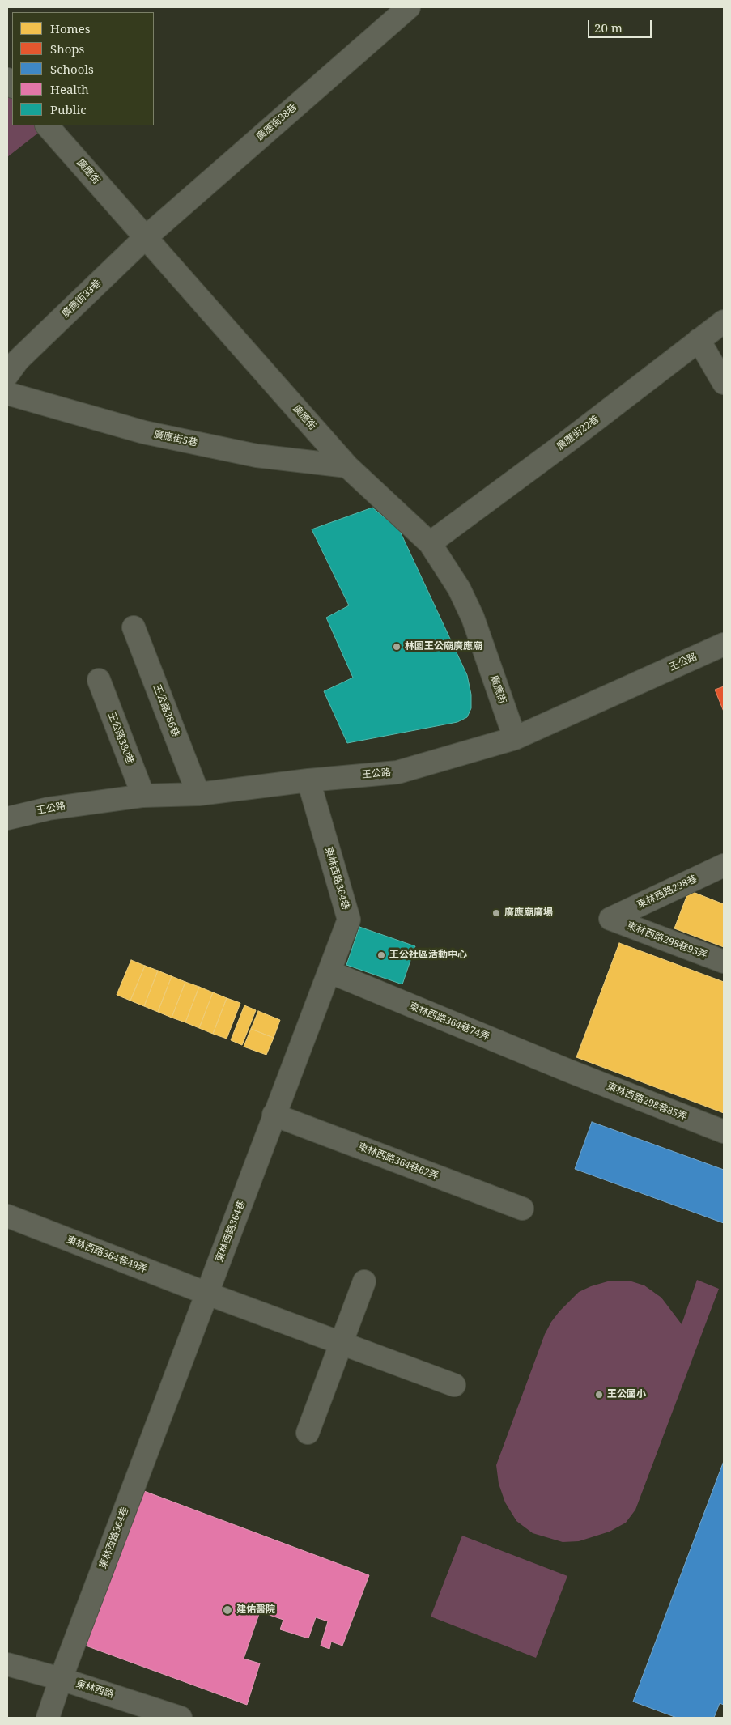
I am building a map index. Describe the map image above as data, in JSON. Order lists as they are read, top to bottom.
{
  "streets": {
    "street": [
      "廣應街38巷",
      "廣應街",
      "廣應街33巷",
      "廣應街22巷",
      "廣應街5巷",
      "王公路",
      "王公路386巷",
      "王公路380巷",
      "東林西路364巷",
      "東林西路298巷",
      "東林西路298巷95弄",
      "東林西路364巷74弄",
      "東林西路298巷85弄",
      "東林西路364巷62弄",
      "東林西路364巷49弄",
      "東林西路"
    ]
  },
  "crossings": [
    ["廣應街38巷", "廣應街"],
    ["廣應街38巷", "廣應街33巷"],
    ["廣應街", "廣應街33巷"],
    ["廣應街", "廣應街22巷"],
    ["廣應街", "廣應街5巷"],
    ["廣應街", "王公路"],
    ["王公路", "王公路386巷"],
    ["王公路", "王公路380巷"],
    ["王公路", "東林西路364巷"],
    ["東林西路364巷", "東林西路364巷74弄"],
    ["東林西路364巷", "東林西路364巷62弄"],
    ["東林西路364巷", "東林西路364巷49弄"],
    ["東林西路364巷", "東林西路"],
    ["東林西路298巷", "東林西路298巷95弄"],
    ["東林西路364巷74弄", "東林西路298巷85弄"]
  ],
  "places": [
    "林園王公廟廣應廟",
    "廣應廟廣場",
    "王公社區活動中心",
    "王公國小",
    "建佑醫院"
  ],
  "legend": [
    "Homes",
    "Shops",
    "Schools",
    "Health",
    "Public"
  ],
  "scale_bar": "20 m"
}
